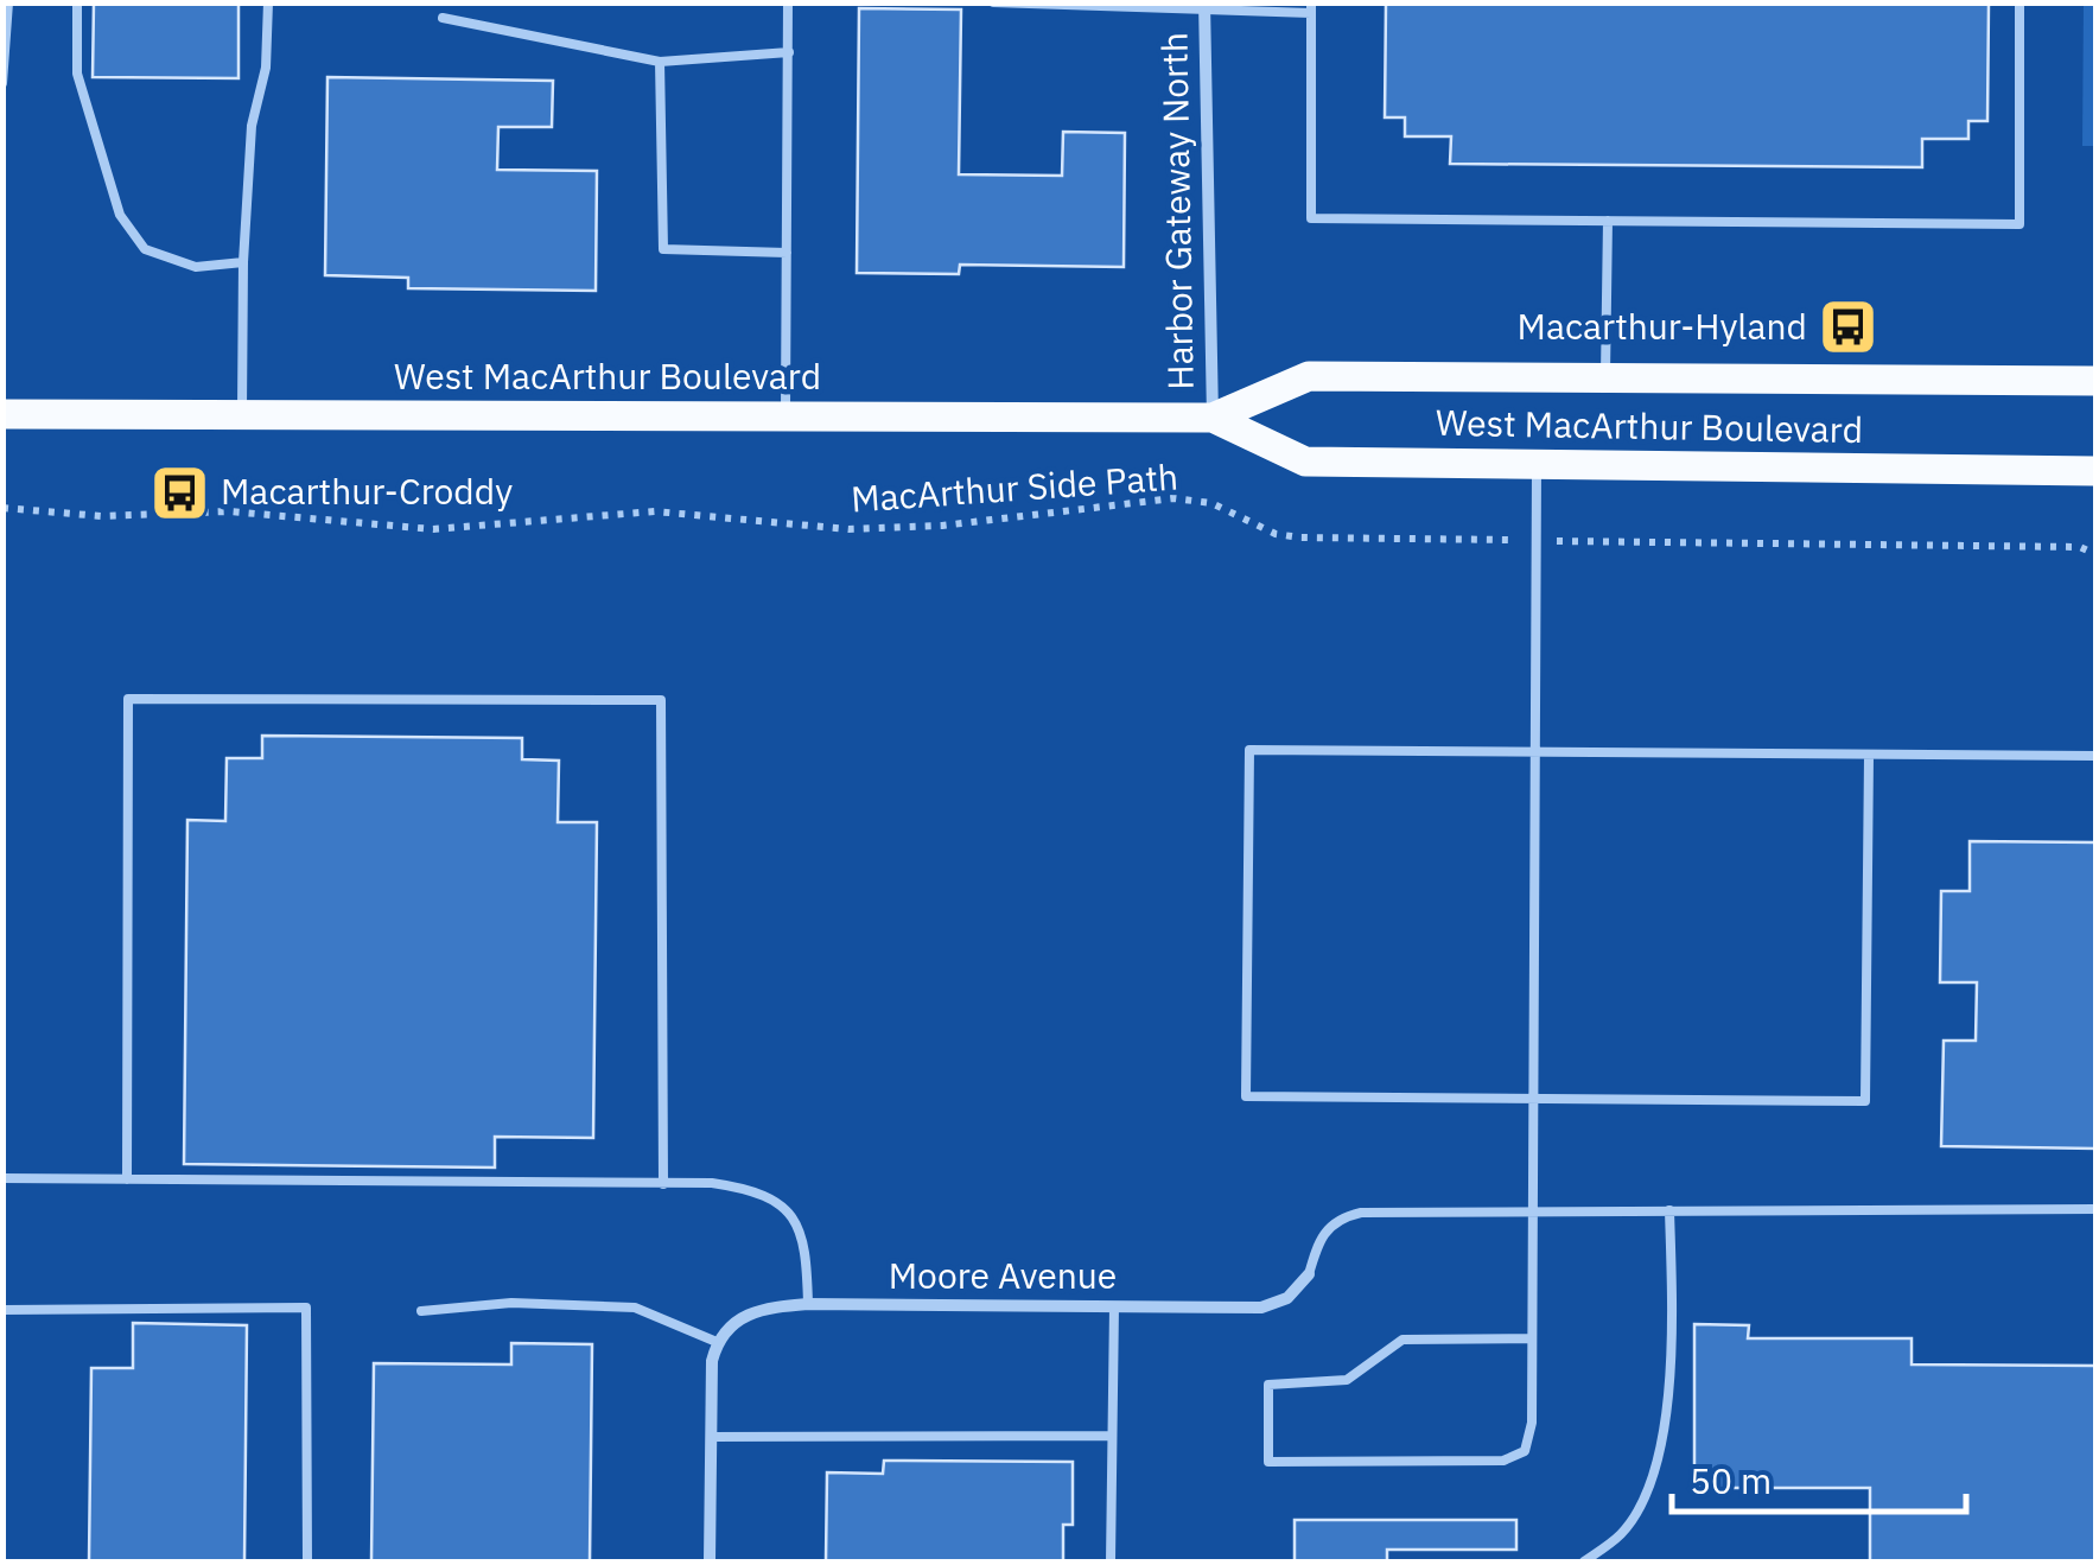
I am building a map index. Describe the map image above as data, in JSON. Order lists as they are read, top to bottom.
{
  "streets": {
    "main road": ["West MacArthur Boulevard"],
    "street": ["Harbor Gateway North", "Moore Avenue"],
    "path": ["MacArthur Side Path"]
  },
  "crossings": [
    ["Harbor Gateway North", "West MacArthur Boulevard"]
  ],
  "places": {
    "bus stop": ["Macarthur-Hyland", "Macarthur-Croddy"]
  },
  "scale_bar": "50 m"
}
